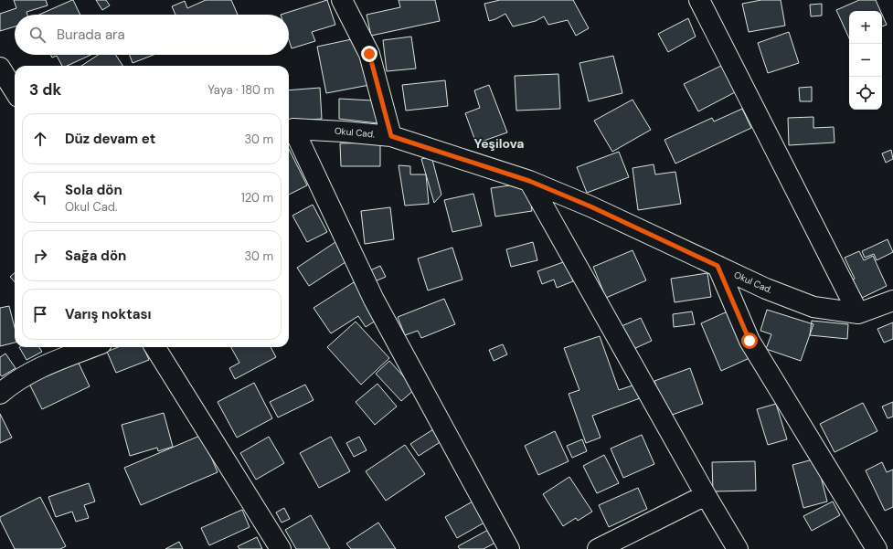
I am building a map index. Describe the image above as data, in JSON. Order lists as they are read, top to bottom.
{
  "streets": {
    "street": ["Okul Cad."]
  },
  "districts": ["Yeşilova"],
  "page": {
    "map_buttons": ["+", "−"],
    "search": "Burada ara",
    "heading": ["3 dk", "Yaya · 180 m"],
    "list": [
      ["Düz devam et", "30 m"],
      ["Sola dön", "Okul Cad.", "120 m"],
      ["Sağa dön", "30 m"],
      "Varış noktası"
    ]
  }
}
